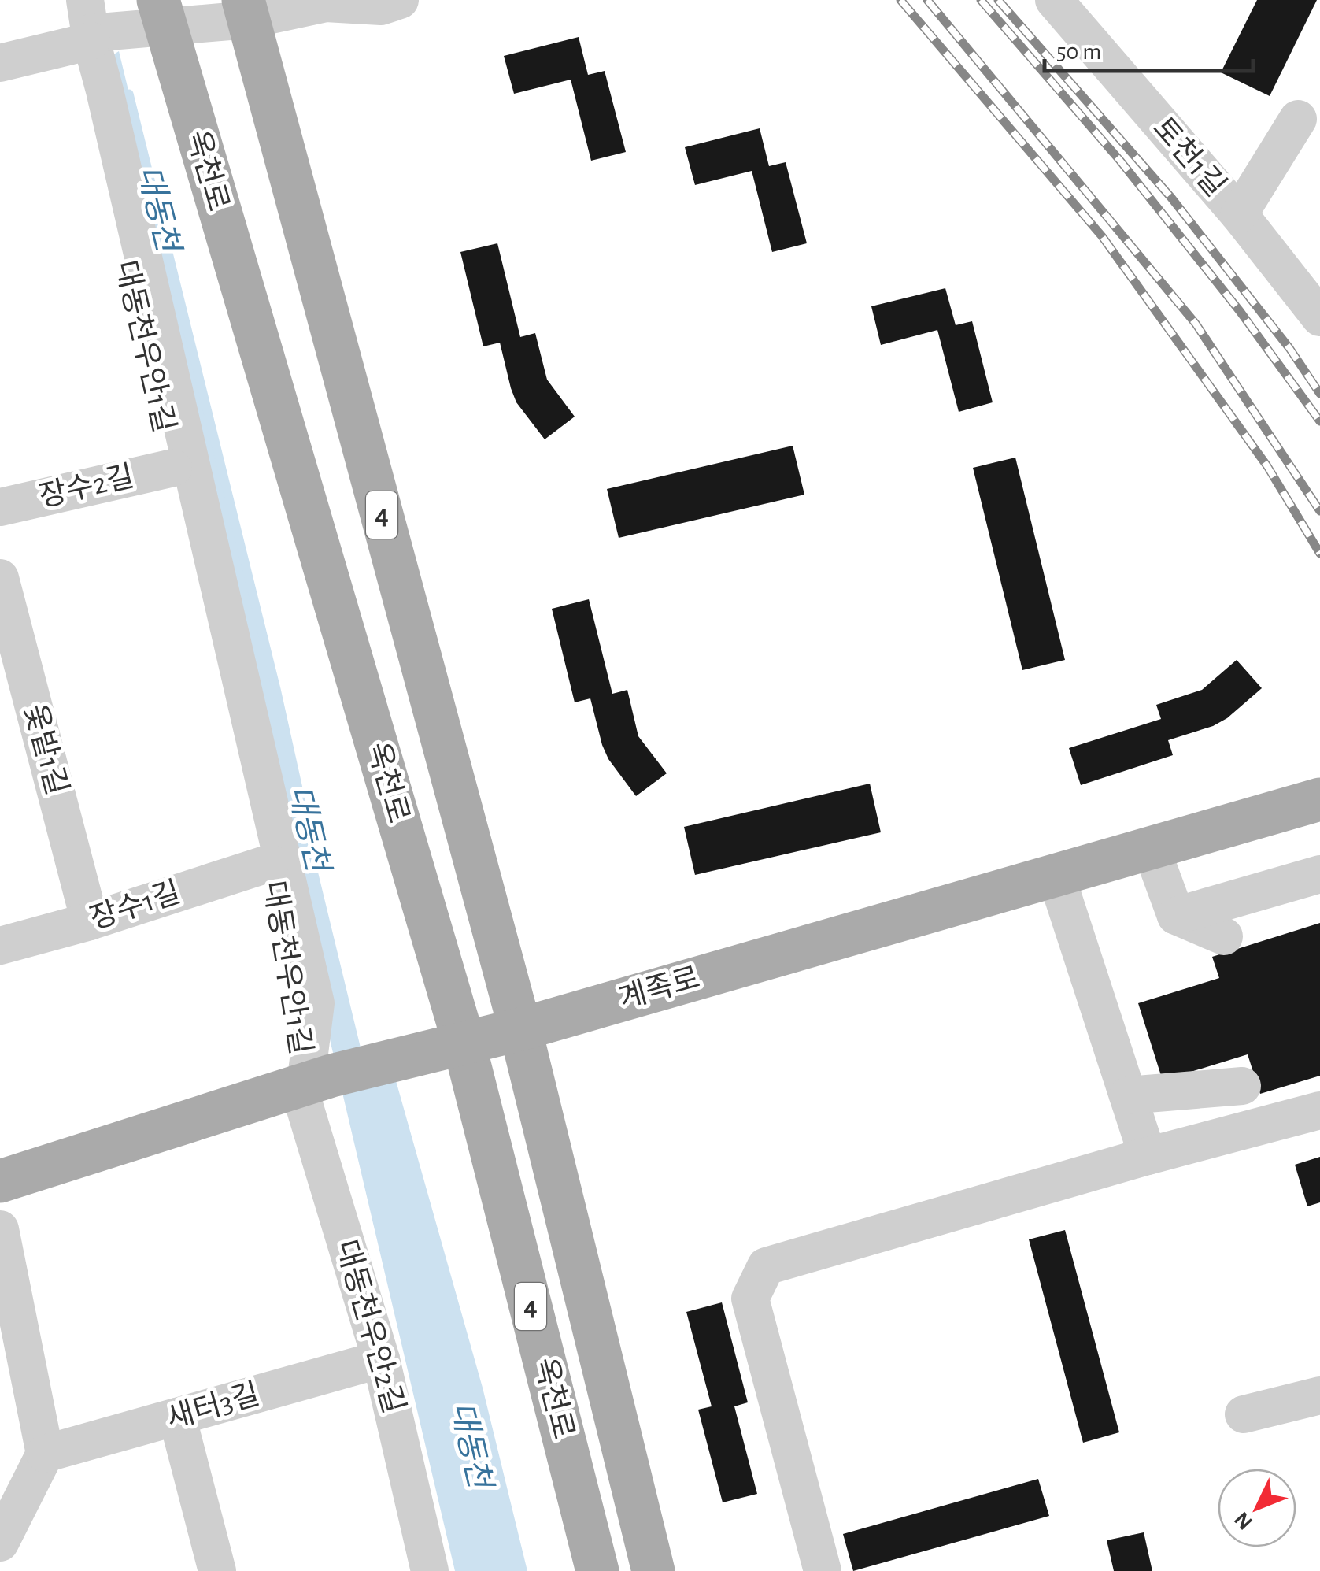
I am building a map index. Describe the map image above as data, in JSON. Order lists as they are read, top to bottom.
{
  "streets": {
    "main road": ["옥천로", "4", "계족로"],
    "street": [
      "토천1길",
      "대동천우안1길",
      "장수2길",
      "옻밭1길",
      "장수1길",
      "대동천우안2길",
      "새터3길"
    ]
  },
  "crossings": [
    ["옥천로", "계족로"],
    ["대동천우안1길", "장수2길"],
    ["대동천우안1길", "장수1길"],
    ["대동천우안1길", "계족로"],
    ["대동천우안1길", "대동천우안2길"],
    ["4", "계족로"],
    ["옻밭1길", "장수1길"],
    ["계족로", "대동천우안2길"],
    ["대동천우안2길", "새터3길"]
  ],
  "water": ["대동천"],
  "scale_bar": "50 m",
  "north": "bottom left"
}
